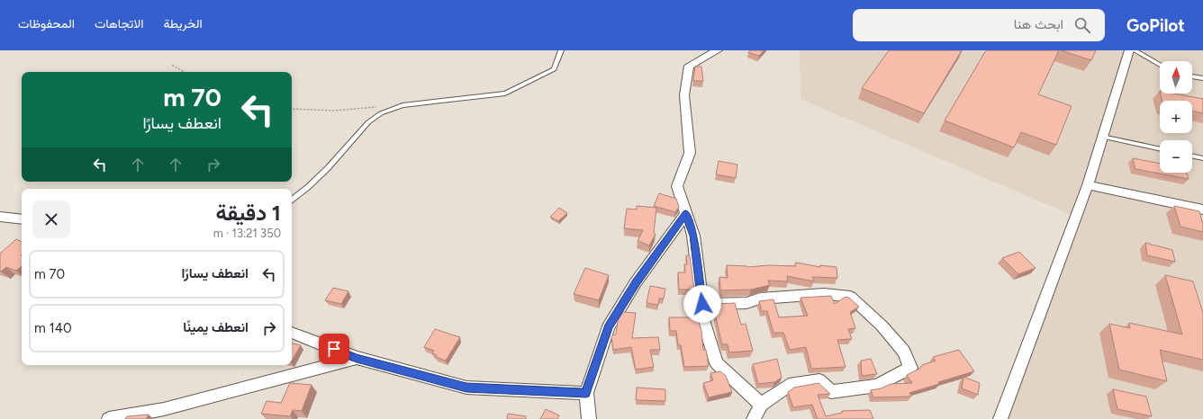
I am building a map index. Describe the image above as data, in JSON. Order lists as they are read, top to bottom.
{
  "north": "top",
  "page": {
    "header": "GoPilot",
    "search": "ابحث هنا",
    "nav": ["الخريطة", "الاتجاهات", "المحفوظات"],
    "map_buttons": ["+", "−"],
    "turn": ["70 m", "انعطف يسارًا"],
    "heading": ["1 دقيقة", "350 m · 13:21"],
    "list": [
      {
        "name": "انعطف يسارًا",
        "value": "70 m"
      },
      {
        "name": "انعطف يمينًا",
        "value": "140 m"
      }
    ]
  }
}
